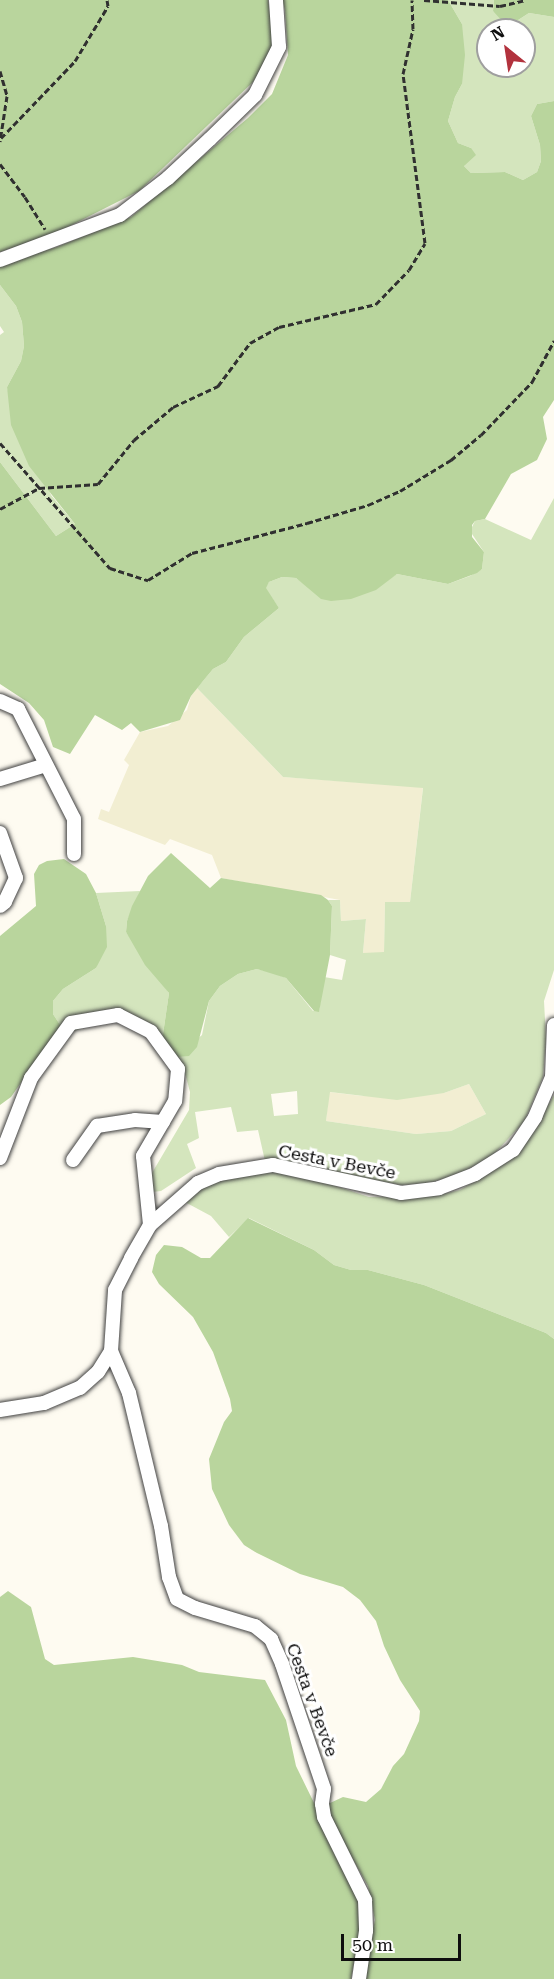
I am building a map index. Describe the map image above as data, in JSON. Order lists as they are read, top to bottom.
{
  "streets": {
    "street": ["Cesta v Bevče"]
  },
  "scale_bar": "50 m",
  "north": "top left"
}
